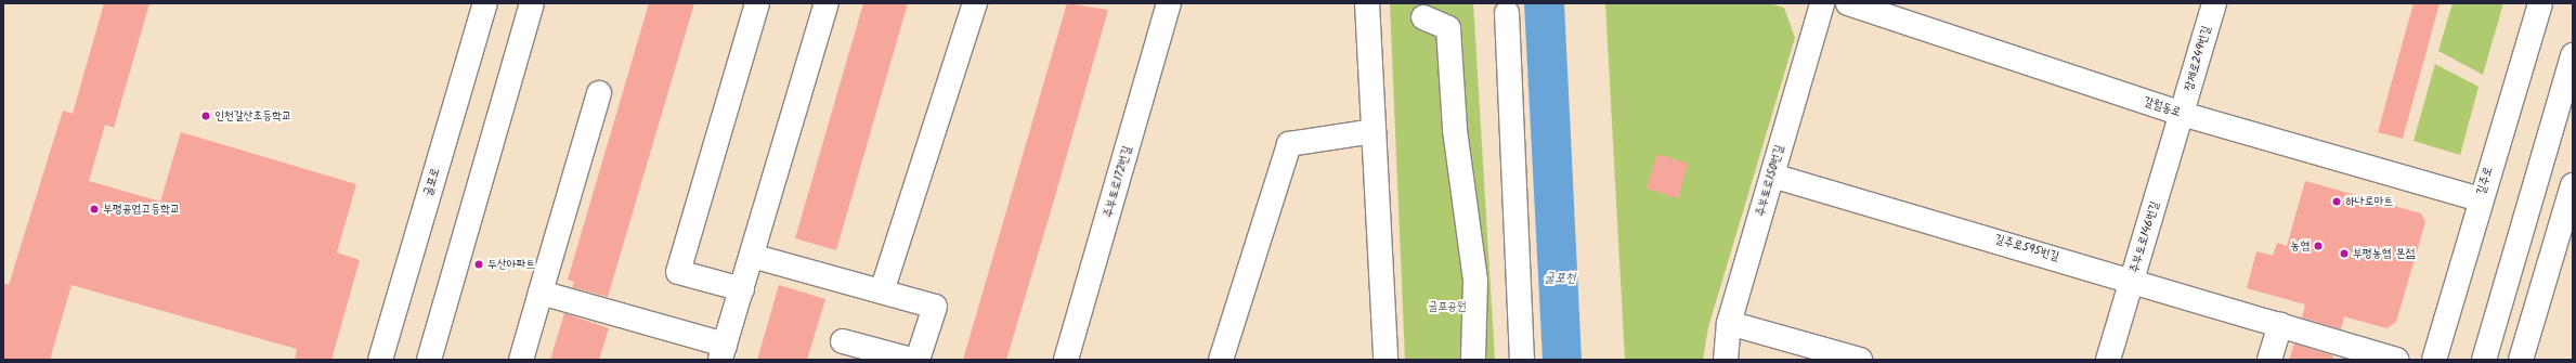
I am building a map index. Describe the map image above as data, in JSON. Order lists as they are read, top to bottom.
{
  "streets": {
    "street": [
      "장제로249번길",
      "갈월동로",
      "주부토로150번길",
      "길주로",
      "굴포로",
      "주부토로172번길",
      "주부토로146번길",
      "길주로595번길"
    ]
  },
  "crossings": [
    ["장제로249번길", "갈월동로"],
    ["장제로249번길", "주부토로146번길"],
    ["갈월동로", "길주로"],
    ["갈월동로", "주부토로146번길"],
    ["주부토로150번길", "길주로595번길"],
    ["주부토로146번길", "길주로595번길"]
  ],
  "water": ["굴포천"],
  "parks": ["굴포공원"],
  "places": [
    "인천갈산초등학교",
    "하나로마트",
    "부평공업고등학교",
    "농협",
    "부평농협 본점",
    "두산아파트"
  ]
}
